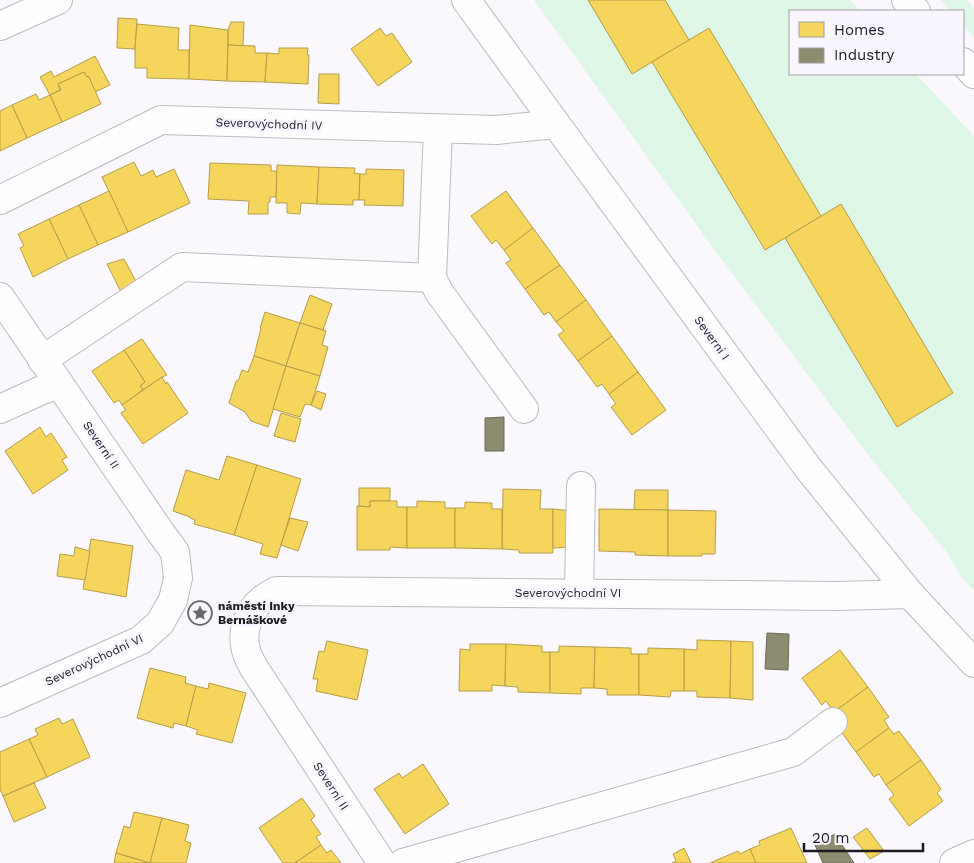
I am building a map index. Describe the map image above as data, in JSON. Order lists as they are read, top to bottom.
{
  "streets": {
    "main road": [
      "Severovýchodní IV",
      "Severní I",
      "Severní II",
      "Severovýchodní VI"
    ]
  },
  "crossings": [
    ["Severovýchodní IV", "Severní I"],
    ["Severní I", "Severovýchodní VI"],
    ["Severní II", "Severovýchodní VI"]
  ],
  "places": {
    "place": ["náměstí Inky Bernáškové"]
  },
  "legend": ["Homes", "Industry"],
  "scale_bar": "20 m"
}
